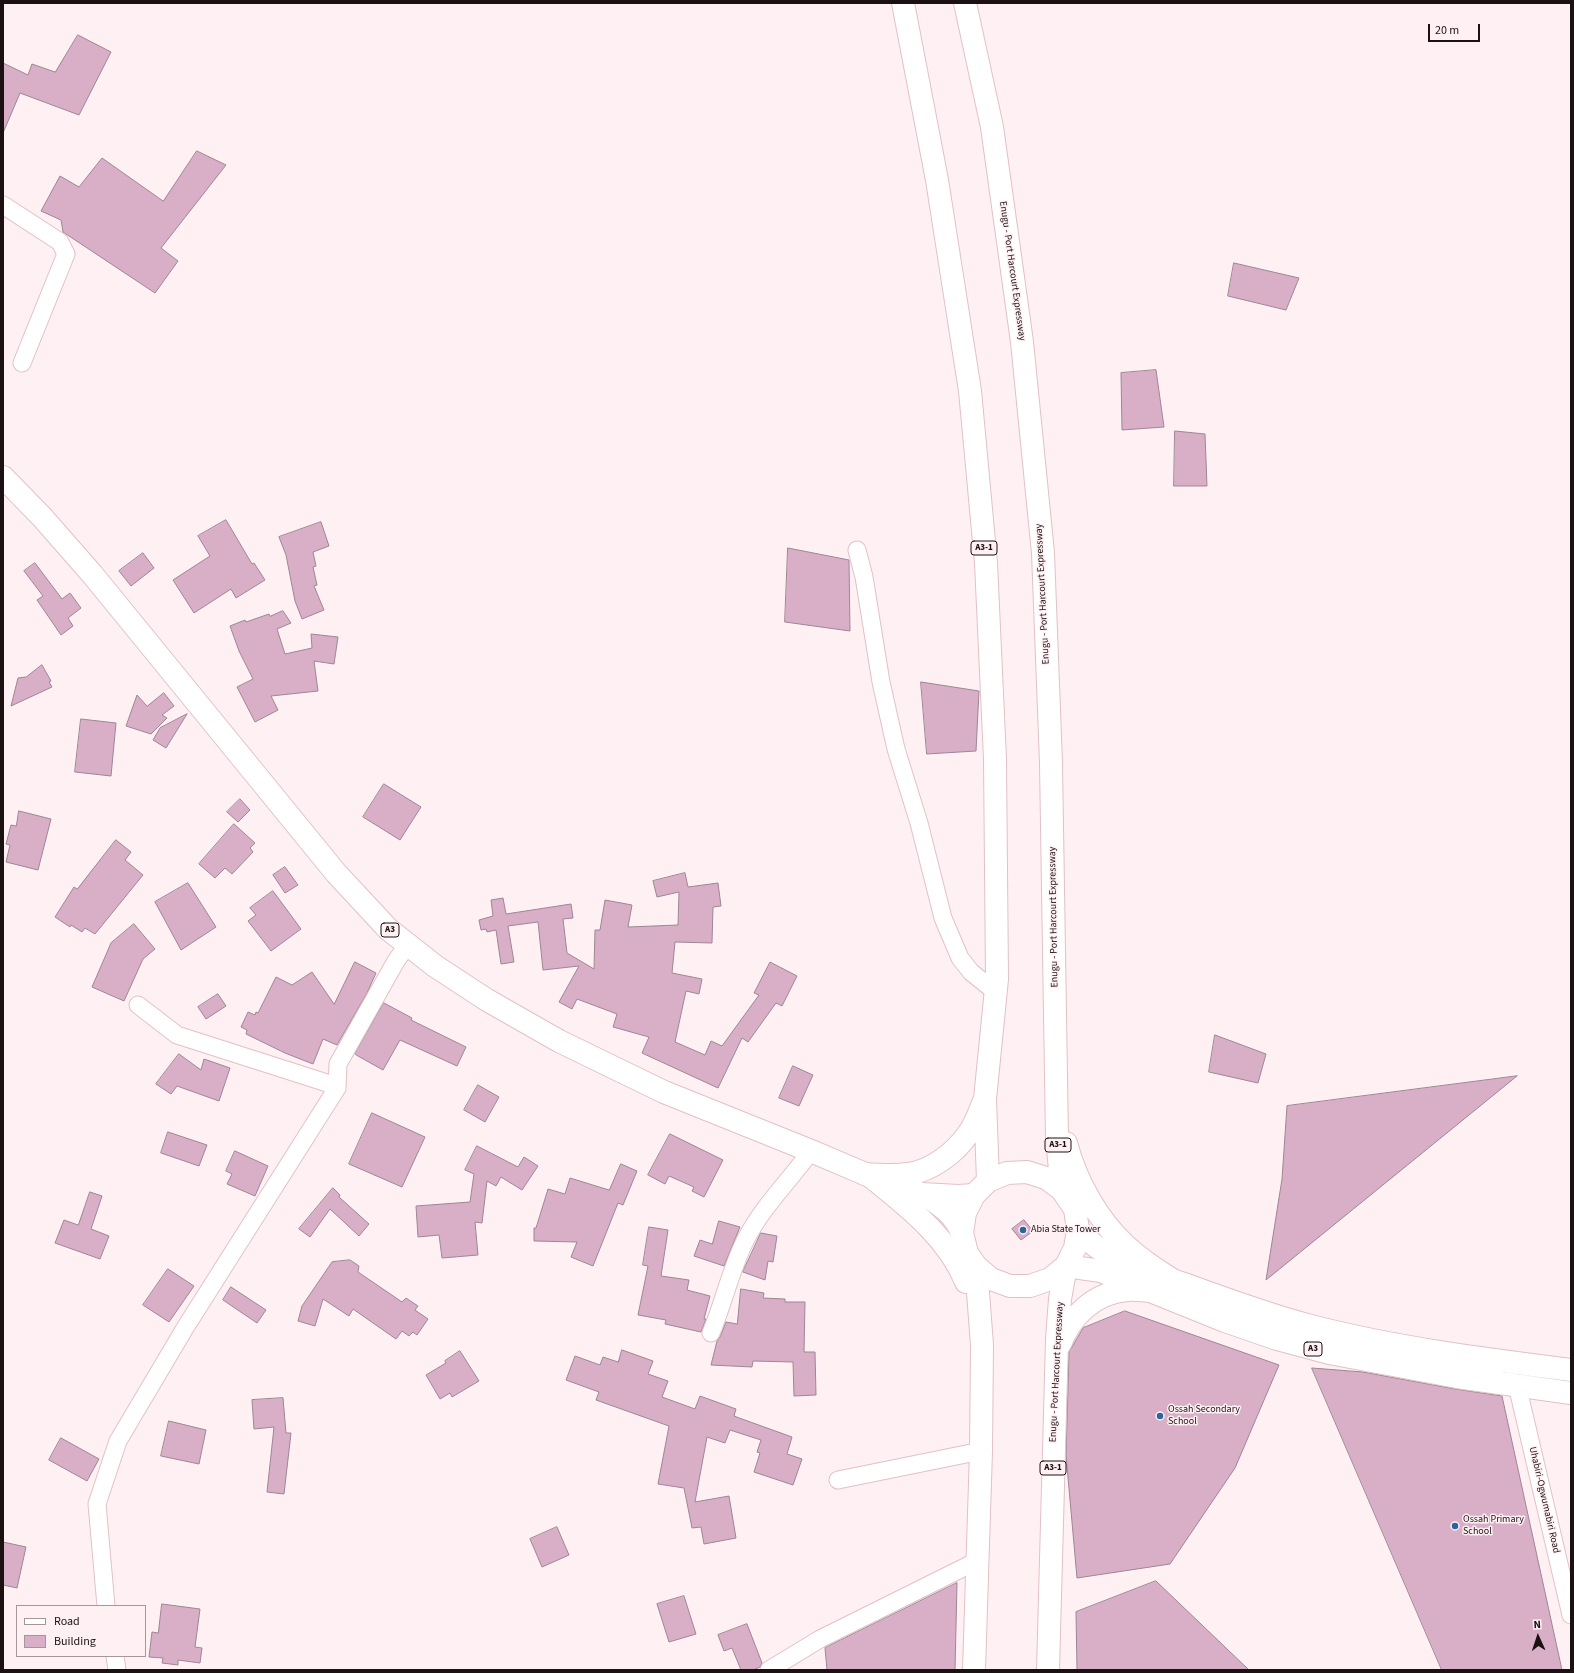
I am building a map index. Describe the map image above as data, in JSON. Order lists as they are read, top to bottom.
{
  "streets": {
    "main road": ["Enugu - Port Harcourt Expressway", "A3-1", "A3"],
    "street": ["Uhabiri-Ogwumabiri Road"]
  },
  "crossings": [
    ["Enugu - Port Harcourt Expressway", "A3-1"],
    ["Enugu - Port Harcourt Expressway", "A3"],
    ["A3-1", "A3"],
    ["A3", "Uhabiri-Ogwumabiri Road"]
  ],
  "places": ["Abia State Tower", "Ossah Secondary School", "Ossah Primary School"],
  "legend": ["Road", "Building"],
  "scale_bar": "20 m",
  "north": "top"
}
